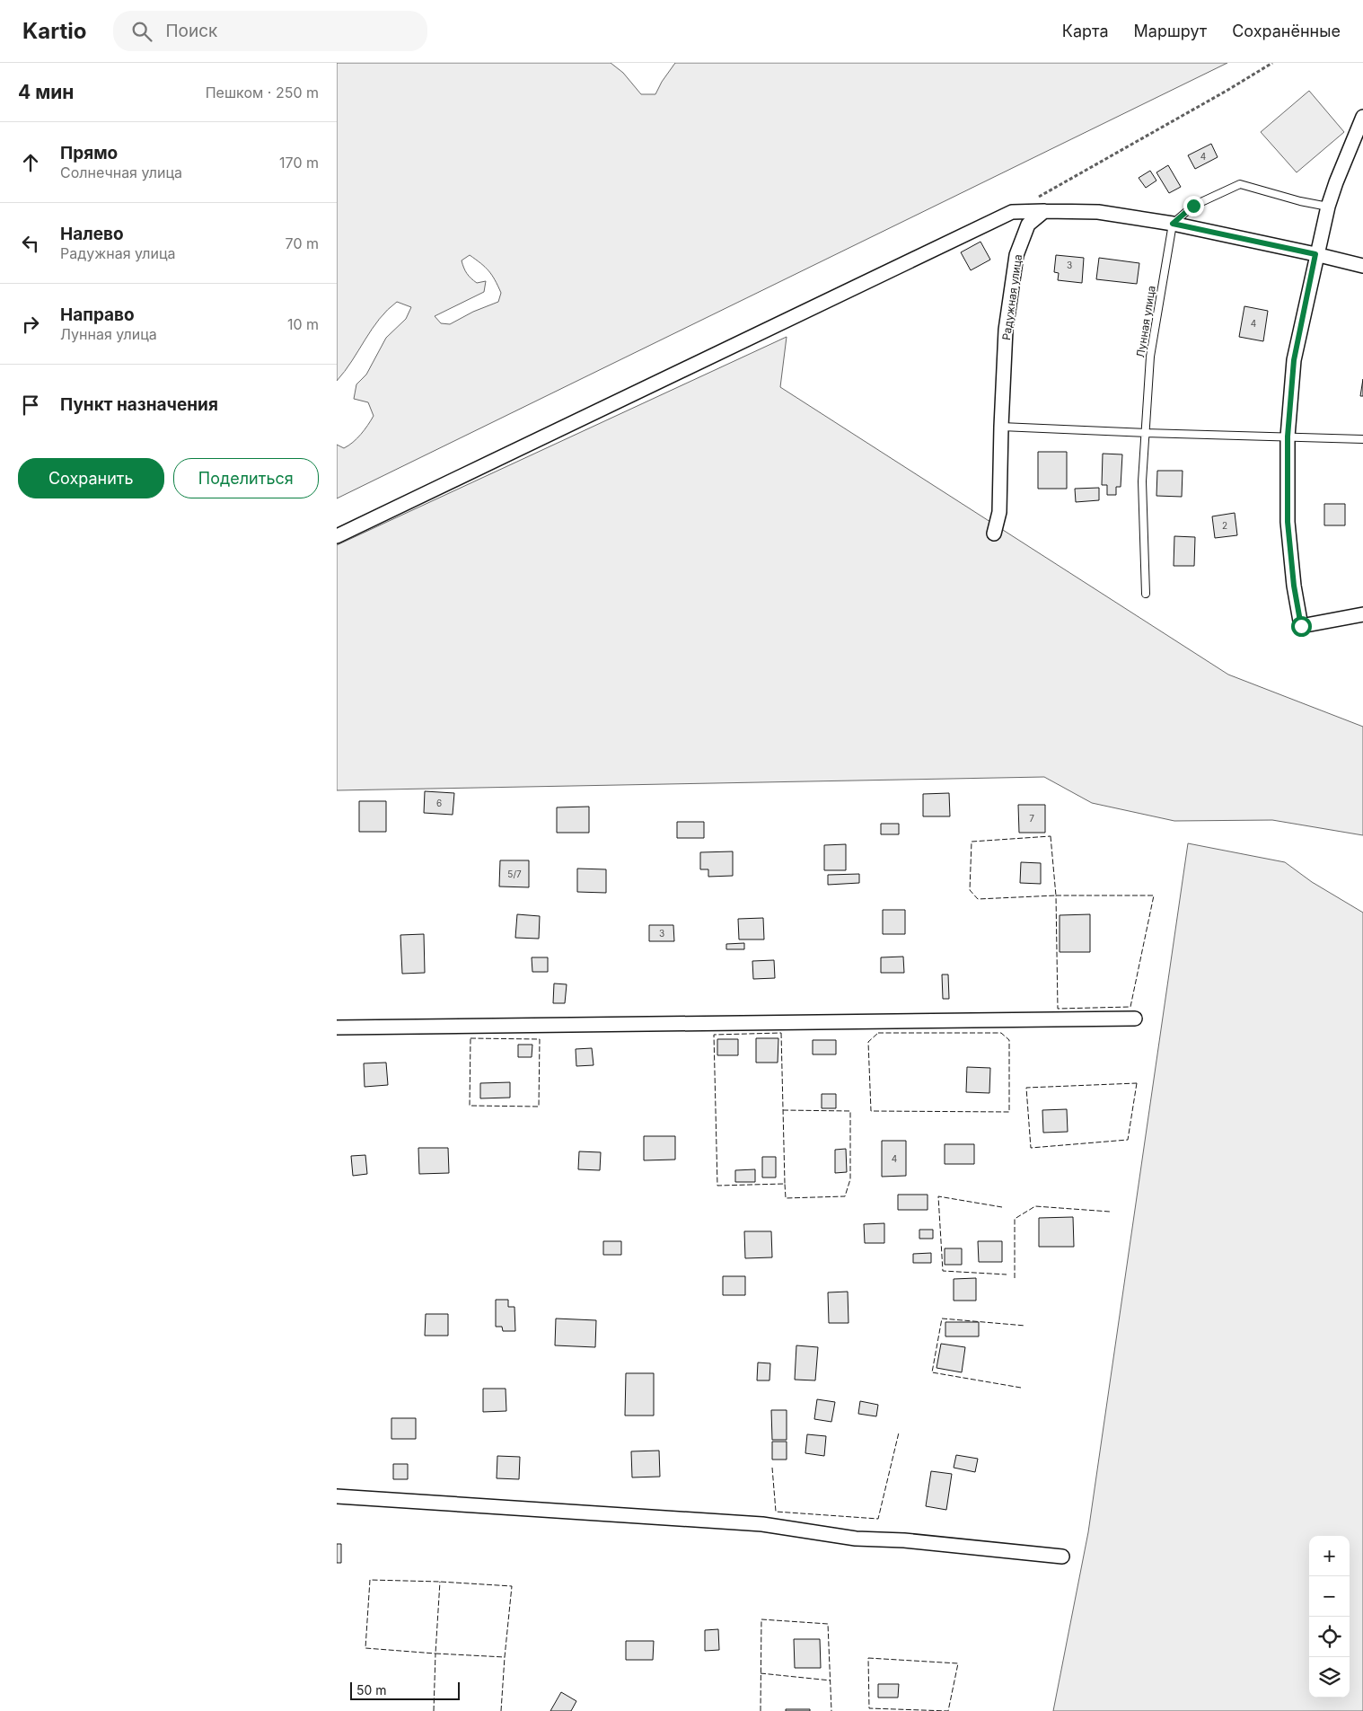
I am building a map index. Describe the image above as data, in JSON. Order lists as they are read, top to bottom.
{
  "streets": {
    "street": ["Радужная улица"],
    "lane": ["Лунная улица"]
  },
  "house_numbers": [
    "4",
    "3",
    "4",
    "2",
    "6",
    "7",
    "5/7",
    "3",
    "4"
  ],
  "scale_bar": "50 m",
  "page": {
    "header": "Kartio",
    "search": "Поиск",
    "nav": ["Карта", "Маршрут", "Сохранённые"],
    "heading": ["4 мин", "Пешком · 250 m"],
    "list": [
      ["Прямо", "Солнечная улица", "170 m"],
      ["Налево", "Радужная улица", "70 m"],
      ["Направо", "Лунная улица", "10 m"],
      "Пункт назначения"
    ],
    "buttons": ["Сохранить", "Поделиться"],
    "map_buttons": ["+", "−"],
    "scale": "50 m"
  }
}
